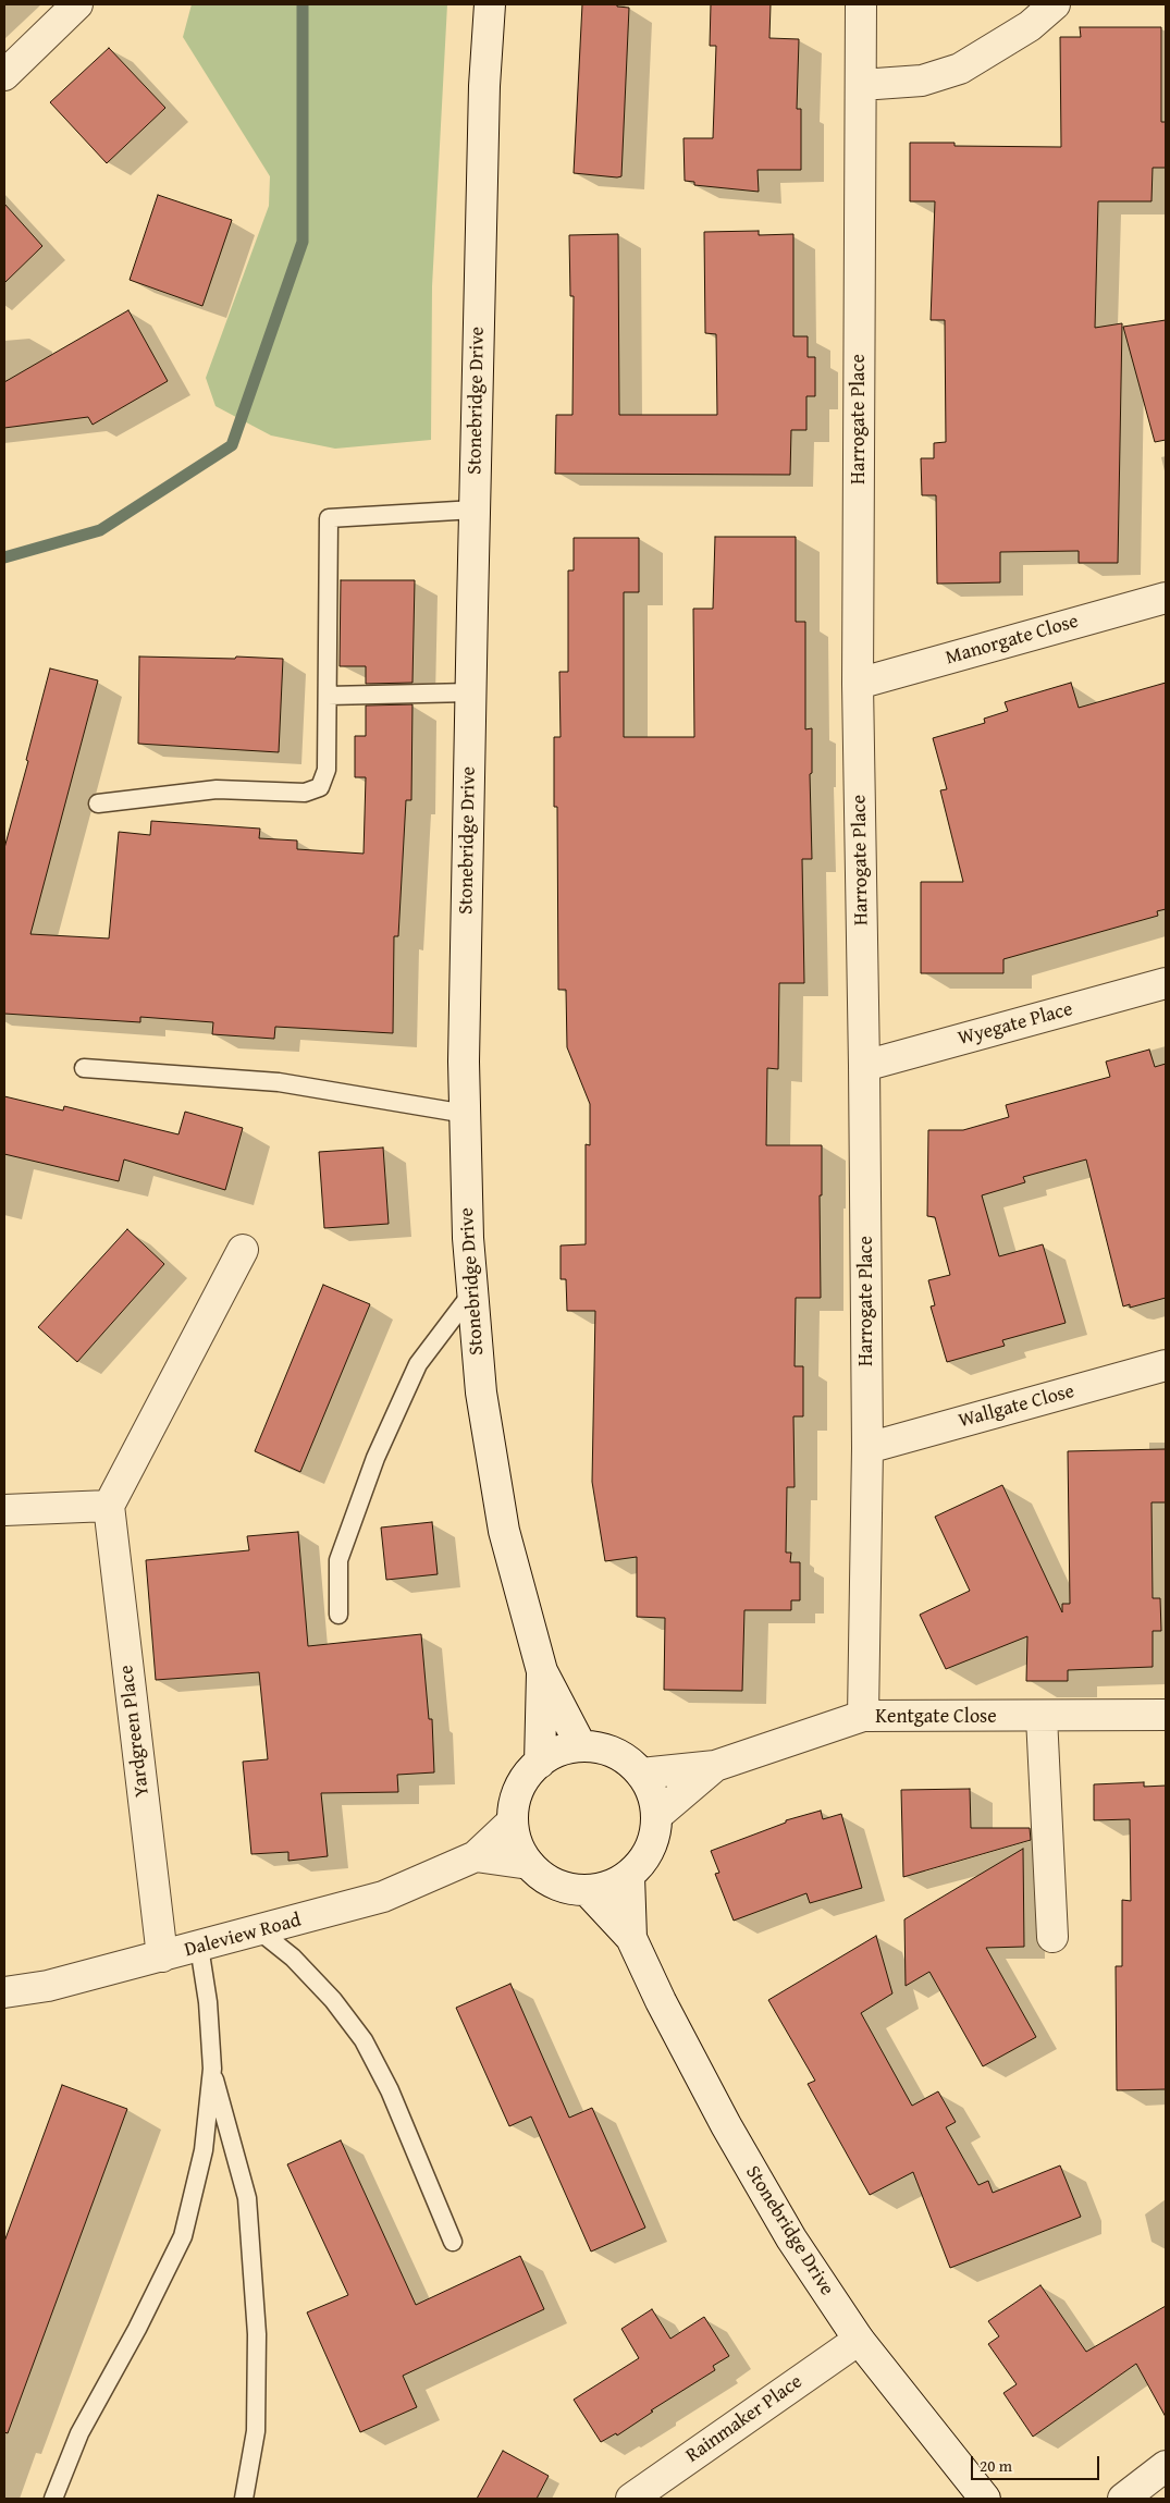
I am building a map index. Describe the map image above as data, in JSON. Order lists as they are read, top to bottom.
{
  "streets": {
    "street": [
      "Stonebridge Drive",
      "Harrogate Place",
      "Manorgate Close",
      "Wyegate Place",
      "Wallgate Close",
      "Kentgate Close",
      "Yardgreen Place",
      "Daleview Road",
      "Rainmaker Place"
    ]
  },
  "crossings": [
    ["Stonebridge Drive", "Kentgate Close"],
    ["Stonebridge Drive", "Daleview Road"],
    ["Stonebridge Drive", "Rainmaker Place"],
    ["Harrogate Place", "Manorgate Close"],
    ["Harrogate Place", "Wyegate Place"],
    ["Harrogate Place", "Wallgate Close"],
    ["Harrogate Place", "Kentgate Close"],
    ["Kentgate Close", "Daleview Road"],
    ["Yardgreen Place", "Daleview Road"]
  ],
  "scale_bar": "20 m"
}
